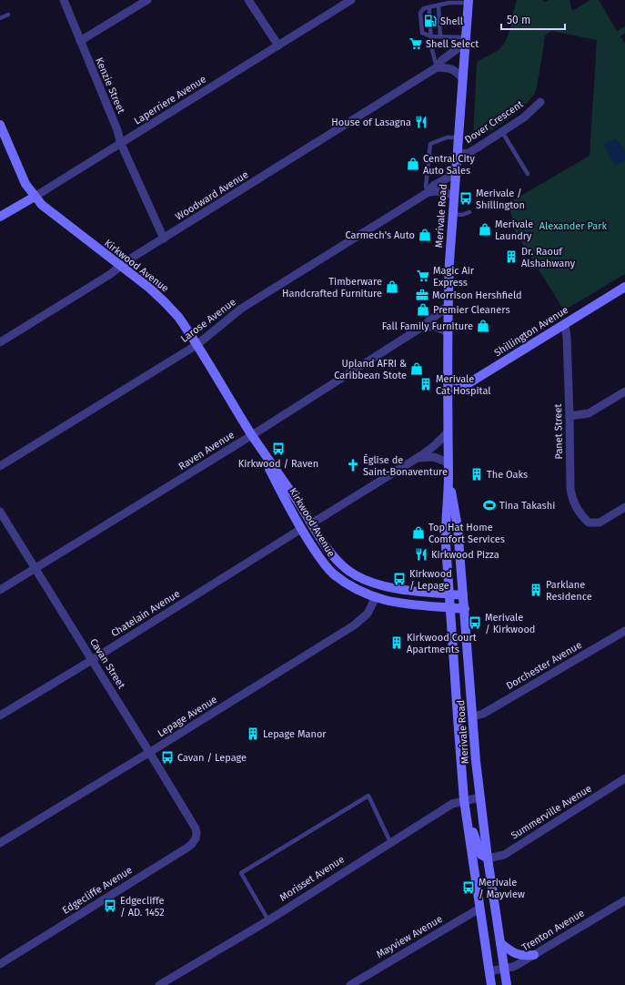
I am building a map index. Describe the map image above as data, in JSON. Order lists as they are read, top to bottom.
{
  "streets": {
    "main road": [
      "Laperriere Avenue",
      "Merivale Road",
      "Kirkwood Avenue",
      "Shillington Avenue"
    ],
    "street": [
      "Kenzie Street",
      "Dover Crescent",
      "Woodward Avenue",
      "Larose Avenue",
      "Panet Street",
      "Raven Avenue",
      "Chatelain Avenue",
      "Cavan Street",
      "Dorchester Avenue",
      "Lepage Avenue",
      "Summerville Avenue",
      "Morisset Avenue",
      "Edgecliffe Avenue",
      "Trenton Avenue",
      "Mayview Avenue"
    ]
  },
  "crossings": [
    ["Kenzie Street", "Laperriere Avenue"],
    ["Kenzie Street", "Woodward Avenue"],
    ["Laperriere Avenue", "Kirkwood Avenue"],
    ["Dover Crescent", "Merivale Road"],
    ["Woodward Avenue", "Merivale Road"],
    ["Woodward Avenue", "Kirkwood Avenue"],
    ["Merivale Road", "Kirkwood Avenue"],
    ["Merivale Road", "Larose Avenue"],
    ["Merivale Road", "Shillington Avenue"],
    ["Merivale Road", "Raven Avenue"],
    ["Merivale Road", "Dorchester Avenue"],
    ["Merivale Road", "Summerville Avenue"],
    ["Merivale Road", "Morisset Avenue"],
    ["Merivale Road", "Trenton Avenue"],
    ["Merivale Road", "Mayview Avenue"],
    ["Kirkwood Avenue", "Larose Avenue"],
    ["Kirkwood Avenue", "Raven Avenue"],
    ["Kirkwood Avenue", "Chatelain Avenue"],
    ["Kirkwood Avenue", "Lepage Avenue"],
    ["Shillington Avenue", "Panet Street"],
    ["Raven Avenue", "Cavan Street"],
    ["Chatelain Avenue", "Cavan Street"],
    ["Cavan Street", "Lepage Avenue"],
    ["Cavan Street", "Edgecliffe Avenue"]
  ],
  "parks": ["Alexander Park"],
  "places": {
    "fuel station": ["Shell"],
    "supermarket": ["Shell Select", "Magic Air Express"],
    "restaurant": ["House of Lasagna", "Kirkwood Pizza"],
    "shop": [
      "Central City Auto Sales",
      "Merivale Laundry",
      "Carmech's Auto",
      "Timberware Handcrafted Furniture",
      "Premier Cleaners",
      "Fall Family Furniture",
      "Upland AFRI & Caribbean Stote",
      "Top Hat Home Comfort Services"
    ],
    "bus stop": [
      "Merivale / Shillington",
      "Kirkwood / Raven",
      "Kirkwood / Lepage",
      "Merivale / Kirkwood",
      "Cavan / Lepage",
      "Merivale / Mayview",
      "Edgecliffe / AD. 1452"
    ],
    "building": [
      "Dr. Raouf Alshahwany",
      "Merivale Cat Hospital",
      "The Oaks",
      "Parklane Residence",
      "Kirkwood Court Apartments",
      "Lepage Manor"
    ],
    "office": ["Morrison Hershfield"],
    "church": ["Église de Saint-Bonaventure"],
    "sports": ["Tina Takashi"]
  },
  "scale_bar": "50 m"
}
